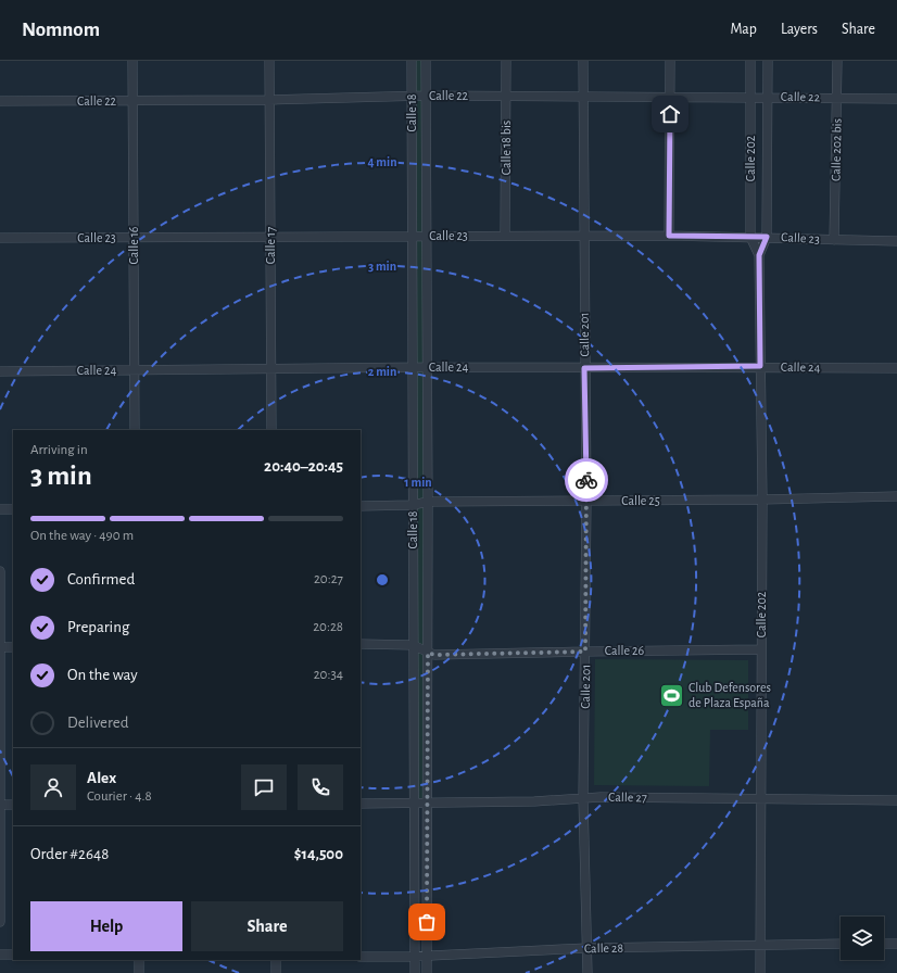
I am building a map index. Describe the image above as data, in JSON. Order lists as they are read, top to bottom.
{
  "streets": {
    "street": [
      "Calle 22",
      "Calle 18",
      "Calle 18 bis",
      "Calle 202 bis",
      "Calle 202",
      "Calle 23",
      "Calle 16",
      "Calle 17",
      "Calle 201",
      "Calle 24",
      "Calle 25",
      "Calle 26",
      "Calle 27",
      "Calle 28"
    ]
  },
  "crossings": [
    ["Calle 22", "Calle 18"],
    ["Calle 22", "Calle 18 bis"],
    ["Calle 22", "Calle 202 bis"],
    ["Calle 22", "Calle 202"],
    ["Calle 22", "Calle 16"],
    ["Calle 22", "Calle 17"],
    ["Calle 22", "Calle 201"],
    ["Calle 18", "Calle 23"],
    ["Calle 18", "Calle 24"],
    ["Calle 18", "Calle 25"],
    ["Calle 18", "Calle 26"],
    ["Calle 18", "Calle 27"],
    ["Calle 18", "Calle 28"],
    ["Calle 18 bis", "Calle 23"],
    ["Calle 202 bis", "Calle 23"],
    ["Calle 202", "Calle 23"],
    ["Calle 202", "Calle 24"],
    ["Calle 202", "Calle 25"],
    ["Calle 202", "Calle 26"],
    ["Calle 202", "Calle 27"],
    ["Calle 202", "Calle 28"],
    ["Calle 23", "Calle 16"],
    ["Calle 23", "Calle 17"],
    ["Calle 23", "Calle 201"],
    ["Calle 16", "Calle 24"],
    ["Calle 17", "Calle 24"],
    ["Calle 201", "Calle 24"],
    ["Calle 201", "Calle 25"],
    ["Calle 201", "Calle 26"],
    ["Calle 201", "Calle 27"],
    ["Calle 201", "Calle 28"]
  ],
  "places": {
    "sports": ["Club Defensores de Plaza España"]
  },
  "page": {
    "header": "Nomnom",
    "nav": ["Map", "Layers", "Share"],
    "heading": ["3 min", "Arriving in", "20:40–20:45"],
    "panel": [
      "Alex",
      "Courier · 4.8",
      "Order #2648",
      "$14,500"
    ],
    "bar": "On the way · 490 m",
    "list": [
      ["Confirmed", "20:27"],
      ["Preparing", "20:28"],
      ["On the way", "20:34"],
      "Delivered"
    ],
    "buttons": ["Help", "Share"]
  },
  "rings": [
    "4 min",
    "3 min",
    "2 min",
    "1 min"
  ]
}
